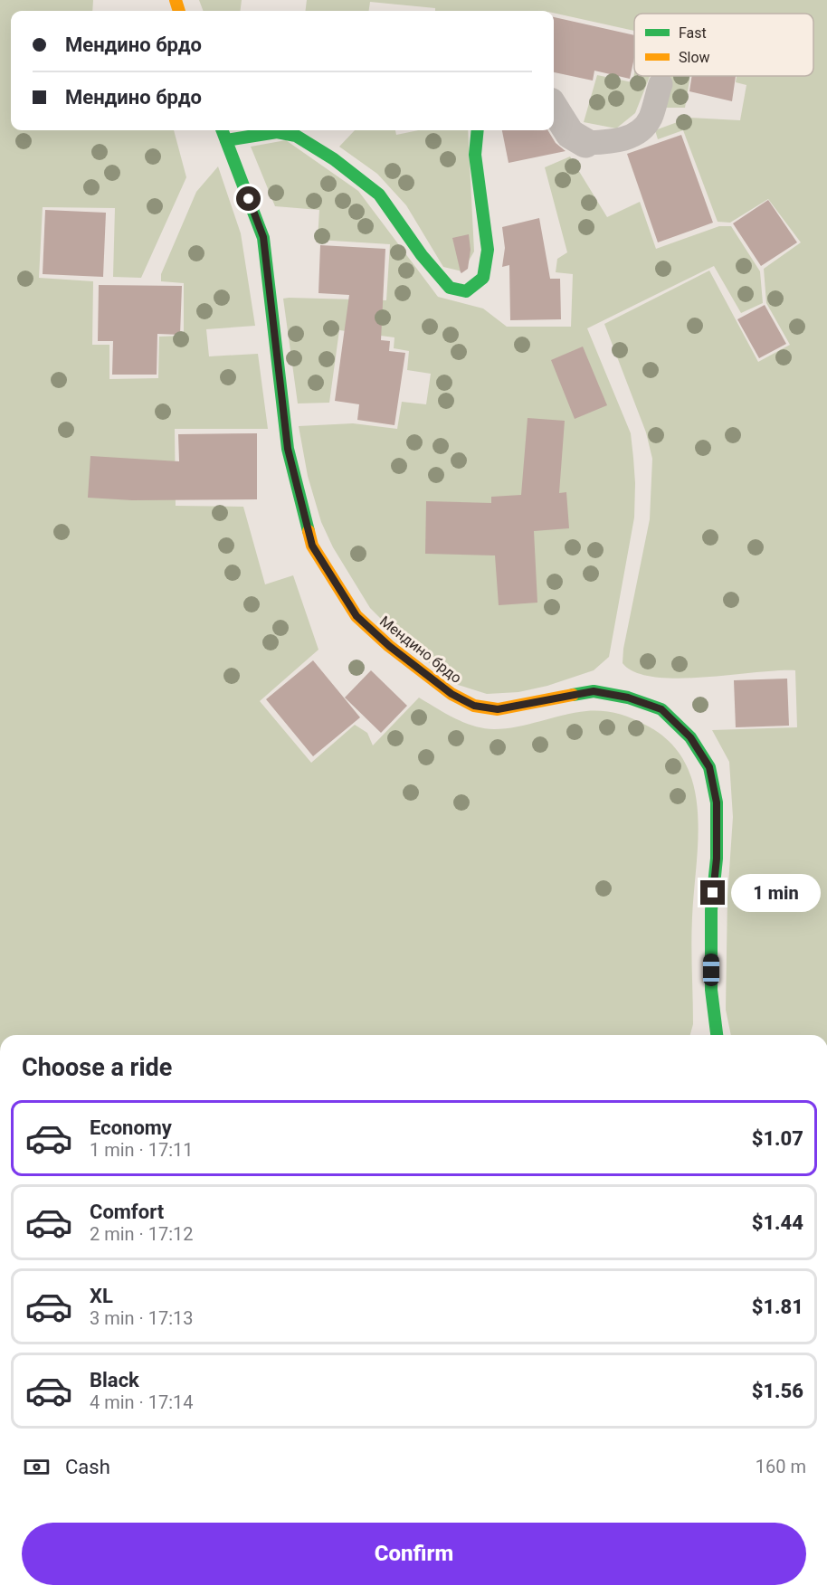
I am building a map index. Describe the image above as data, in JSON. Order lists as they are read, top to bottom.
{
  "streets": {
    "street": ["Мендино брдо"]
  },
  "legend": ["Fast", "Slow"],
  "page": {
    "banner": ["Мендино брдо", "Мендино брдо"],
    "bubble": "1 min",
    "heading": "Choose a ride",
    "list": [
      {
        "name": "Economy",
        "note": "1 min · 17:11",
        "value": "$1.07"
      },
      {
        "name": "Comfort",
        "note": "2 min · 17:12",
        "value": "$1.44"
      },
      {
        "name": "XL",
        "note": "3 min · 17:13",
        "value": "$1.81"
      },
      {
        "name": "Black",
        "note": "4 min · 17:14",
        "value": "$1.56"
      }
    ],
    "pay": ["Cash", "160 m"],
    "buttons": "Confirm"
  }
}
